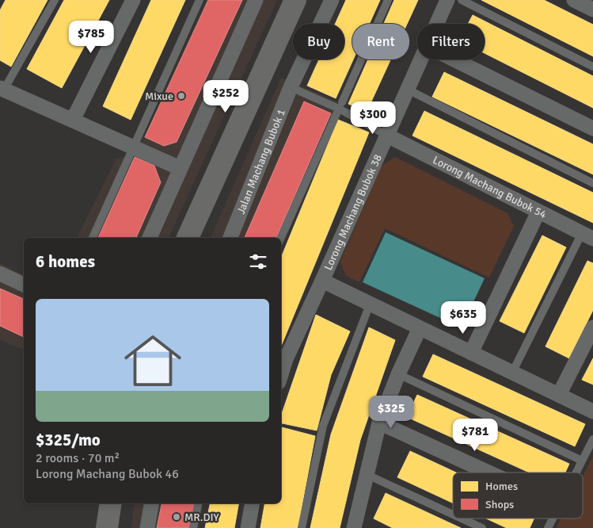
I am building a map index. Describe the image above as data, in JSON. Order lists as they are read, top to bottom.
{
  "streets": {
    "street": ["Jalan Machang Bubok 1", "Lorong Machang Bubok 54", "Lorong Machang Bubok 38"]
  },
  "crossings": [
    ["Lorong Machang Bubok 54", "Lorong Machang Bubok 38"]
  ],
  "places": ["Mixue", "MR.DIY"],
  "legend": ["Homes", "Shops"],
  "page": {
    "price": [
      "$785",
      "$252",
      "$300",
      "$635",
      "$325",
      "$781"
    ],
    "chip": ["Buy", "Rent", "Filters"],
    "heading": "6 homes",
    "list": [
      {
        "name": "$325/mo",
        "note": "2 rooms · 70 m² · Lorong Machang Bubok 46"
      }
    ]
  }
}
